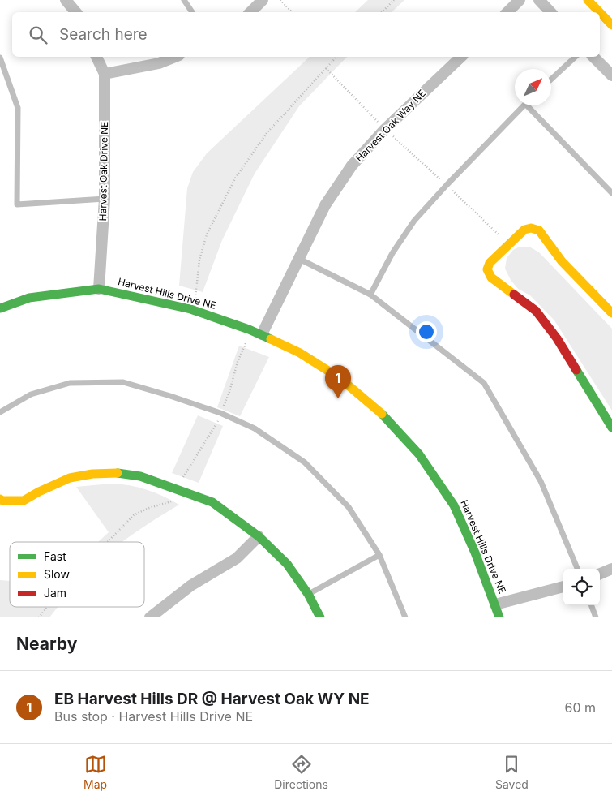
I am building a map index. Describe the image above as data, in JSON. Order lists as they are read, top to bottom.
{
  "streets": {
    "street": ["Harvest Oak Way NE", "Harvest Oak Drive NE", "Harvest Hills Drive NE"]
  },
  "crossings": [
    ["Harvest Oak Way NE", "Harvest Hills Drive NE"],
    ["Harvest Oak Drive NE", "Harvest Hills Drive NE"]
  ],
  "legend": ["Fast", "Slow", "Jam"],
  "north": "top right",
  "page": {
    "search": "Search here",
    "pins": "1",
    "heading": "Nearby",
    "list": [
      {
        "mark": "1",
        "name": "EB Harvest Hills DR @ Harvest Oak WY NE",
        "note": "Bus stop · Harvest Hills Drive NE",
        "value": "60 m"
      }
    ],
    "nav": ["Map", "Directions", "Saved"]
  }
}
